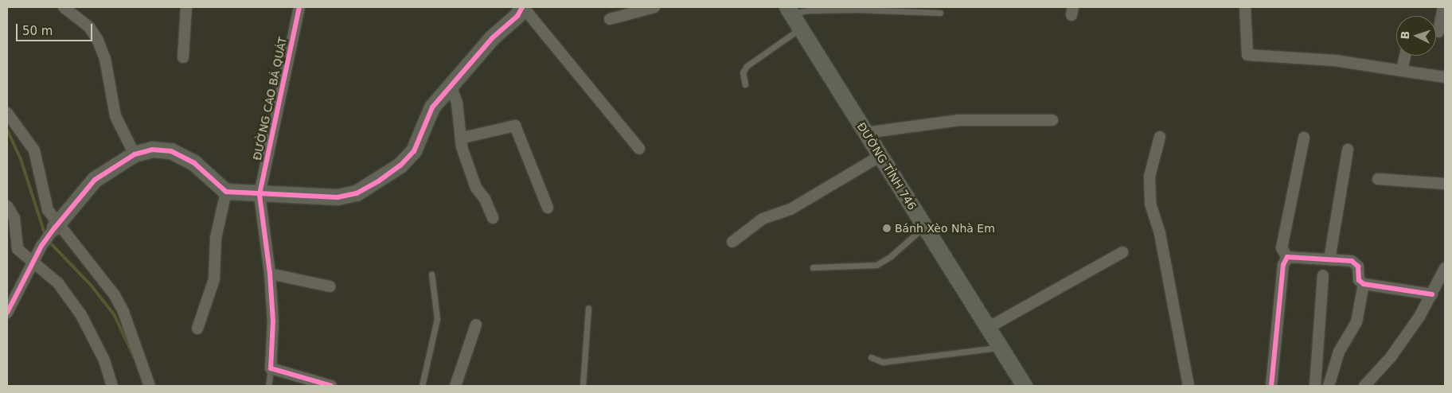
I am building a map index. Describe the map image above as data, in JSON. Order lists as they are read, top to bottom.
{
  "streets": {
    "street": ["ĐƯỜNG CAO BÁ QUÁT", "ĐƯỜNG TỈNH 746"]
  },
  "places": ["Bánh Xèo Nhà Em"],
  "scale_bar": "50 m",
  "north": "left"
}
